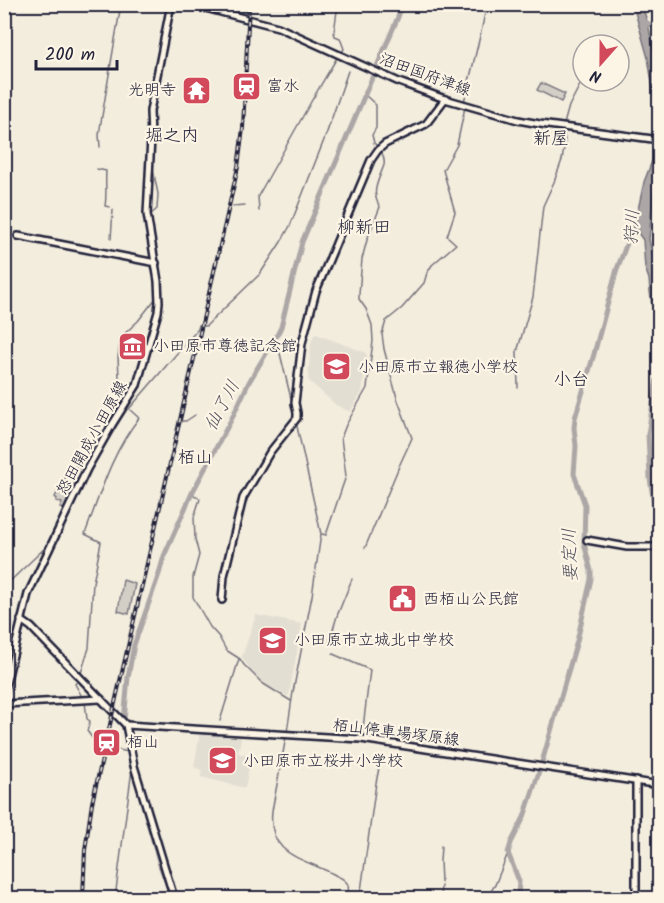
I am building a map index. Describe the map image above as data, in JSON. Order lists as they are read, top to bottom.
{
  "streets": {
    "main road": ["沼田国府津線", "怒田開成小田原線", "栢山停車場塚原線"]
  },
  "districts": [
    "堀之内",
    "新屋",
    "柳新田",
    "小台",
    "栢山"
  ],
  "water": ["狩川", "仙了川", "要定川"],
  "places": {
    "station": ["富水", "栢山"],
    "temple": ["光明寺"],
    "museum": ["小田原市尊徳記念館"],
    "school or university": ["小田原市立報徳小学校", "小田原市立城北中学校", "小田原市立桜井小学校"],
    "public building": ["西栢山公民館"]
  },
  "scale_bar": "200 m",
  "north": "bottom"
}
